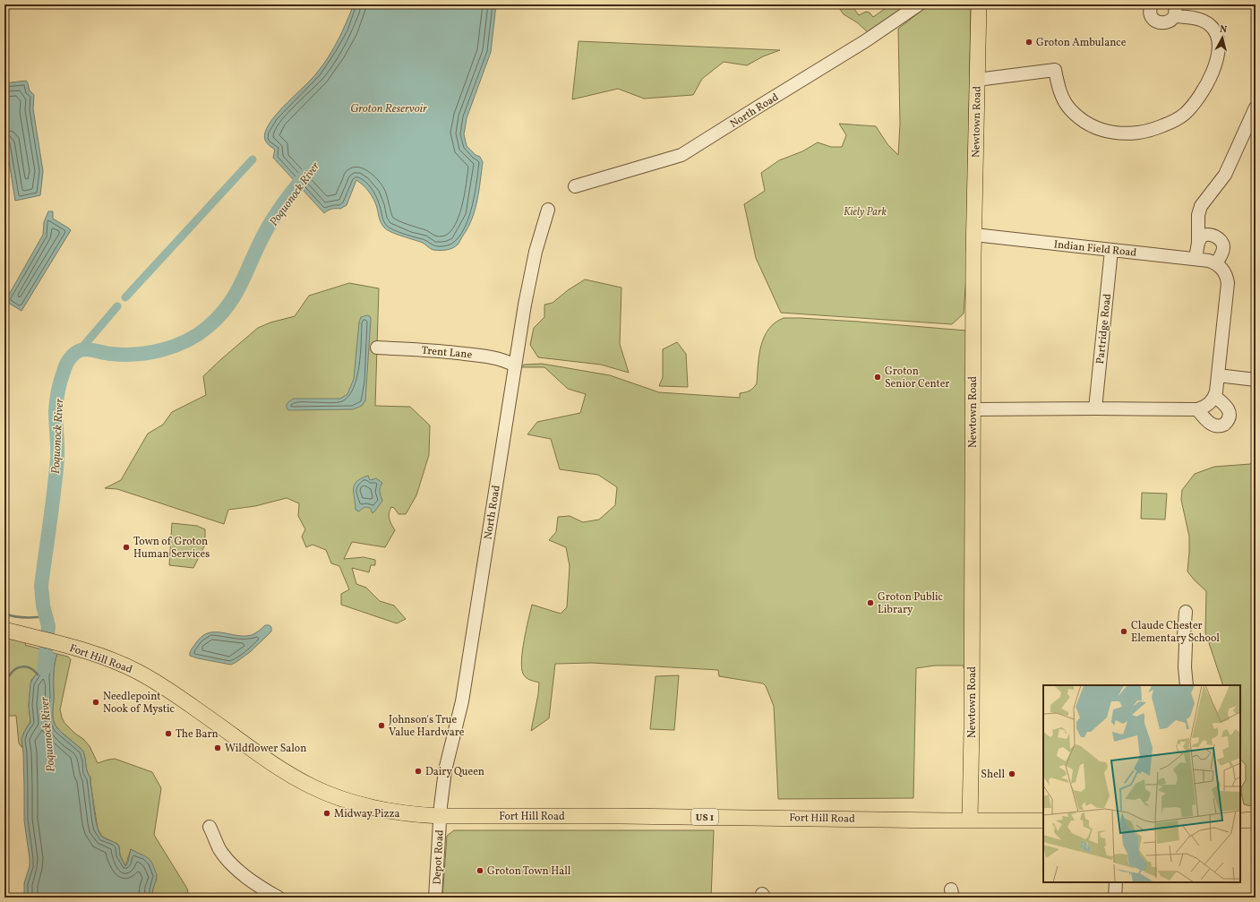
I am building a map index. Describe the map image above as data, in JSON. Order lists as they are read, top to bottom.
{
  "streets": {
    "main road": ["Newtown Road", "Fort Hill Road", "US 1"],
    "street": [
      "North Road",
      "Indian Field Road",
      "Partridge Road",
      "Trent Lane",
      "Depot Road"
    ]
  },
  "crossings": [
    ["North Road", "Trent Lane"],
    ["North Road", "Fort Hill Road"],
    ["North Road", "Depot Road"],
    ["Newtown Road", "Indian Field Road"],
    ["Newtown Road", "Fort Hill Road"],
    ["Indian Field Road", "Partridge Road"],
    ["Fort Hill Road", "Depot Road"]
  ],
  "water": ["Groton Reservoir", "Poquonock River"],
  "parks": ["Kiely Park"],
  "places": [
    "Groton Ambulance",
    "Groton Senior Center",
    "Town of Groton Human Services",
    "Groton Public Library",
    "Claude Chester Elementary School",
    "Needlepoint Nook of Mystic",
    "Johnson's True Value Hardware",
    "The Barn",
    "Wildflower Salon",
    "Dairy Queen",
    "Shell",
    "Midway Pizza",
    "Groton Town Hall"
  ],
  "north": "top"
}
